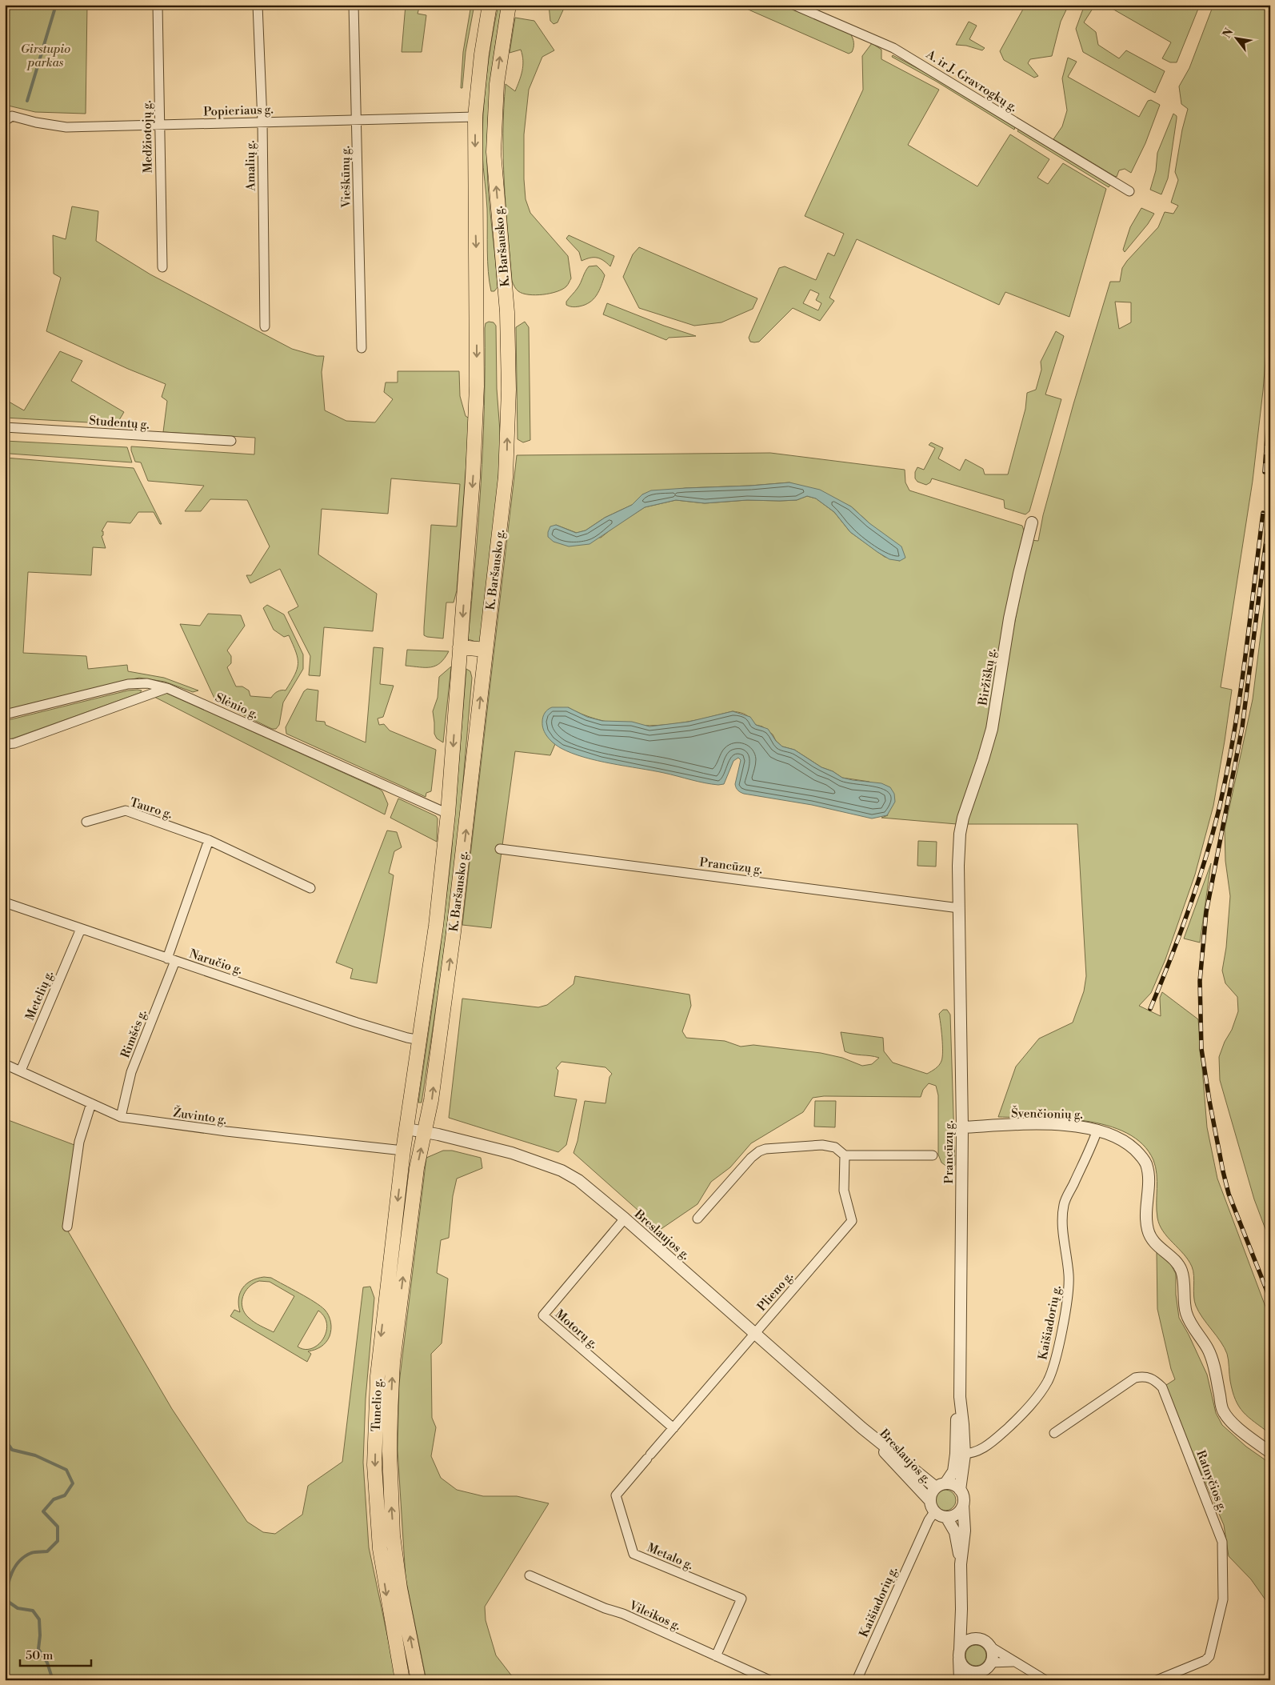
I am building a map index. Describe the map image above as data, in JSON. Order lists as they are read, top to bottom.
{
  "streets": {
    "main road": ["K. Baršausko g.", "Tunelio g."],
    "street": [
      "A. ir J. Gravrogkų g.",
      "Popieriaus g.",
      "Medžiotojų g.",
      "Amalių g.",
      "Vieškūnų g.",
      "Studentų g.",
      "Biržiškų g.",
      "Slėnio g.",
      "Tauro g.",
      "Prancūzų g.",
      "Naručio g.",
      "Metelių g.",
      "Rimšės g.",
      "Švenčionių g.",
      "Žuvinto g.",
      "Breslaujos g.",
      "Plieno g.",
      "Kaišiadorių g.",
      "Motorų g.",
      "Ratnyčios g.",
      "Metalo g.",
      "Vileikos g."
    ]
  },
  "crossings": [
    ["Popieriaus g.", "Medžiotojų g."],
    ["Popieriaus g.", "Amalių g."],
    ["Popieriaus g.", "Vieškūnų g."],
    ["Popieriaus g.", "K. Baršausko g."],
    ["K. Baršausko g.", "Slėnio g."],
    ["K. Baršausko g.", "Naručio g."],
    ["K. Baršausko g.", "Breslaujos g."],
    ["K. Baršausko g.", "Tunelio g."],
    ["Biržiškų g.", "Prancūzų g."],
    ["Prancūzų g.", "Švenčionių g."],
    ["Prancūzų g.", "Breslaujos g."],
    ["Prancūzų g.", "Kaišiadorių g."],
    ["Naručio g.", "Metelių g."],
    ["Naručio g.", "Rimšės g."],
    ["Metelių g.", "Žuvinto g."],
    ["Rimšės g.", "Žuvinto g."],
    ["Švenčionių g.", "Kaišiadorių g."],
    ["Žuvinto g.", "Tunelio g."],
    ["Breslaujos g.", "Plieno g."],
    ["Breslaujos g.", "Kaišiadorių g."],
    ["Breslaujos g.", "Motorų g."],
    ["Breslaujos g.", "Tunelio g."],
    ["Plieno g.", "Motorų g."],
    ["Plieno g.", "Metalo g."],
    ["Motorų g.", "Metalo g."],
    ["Metalo g.", "Vileikos g."]
  ],
  "parks": ["Girstupio parkas"],
  "scale_bar": "50 m",
  "north": "top left"
}
